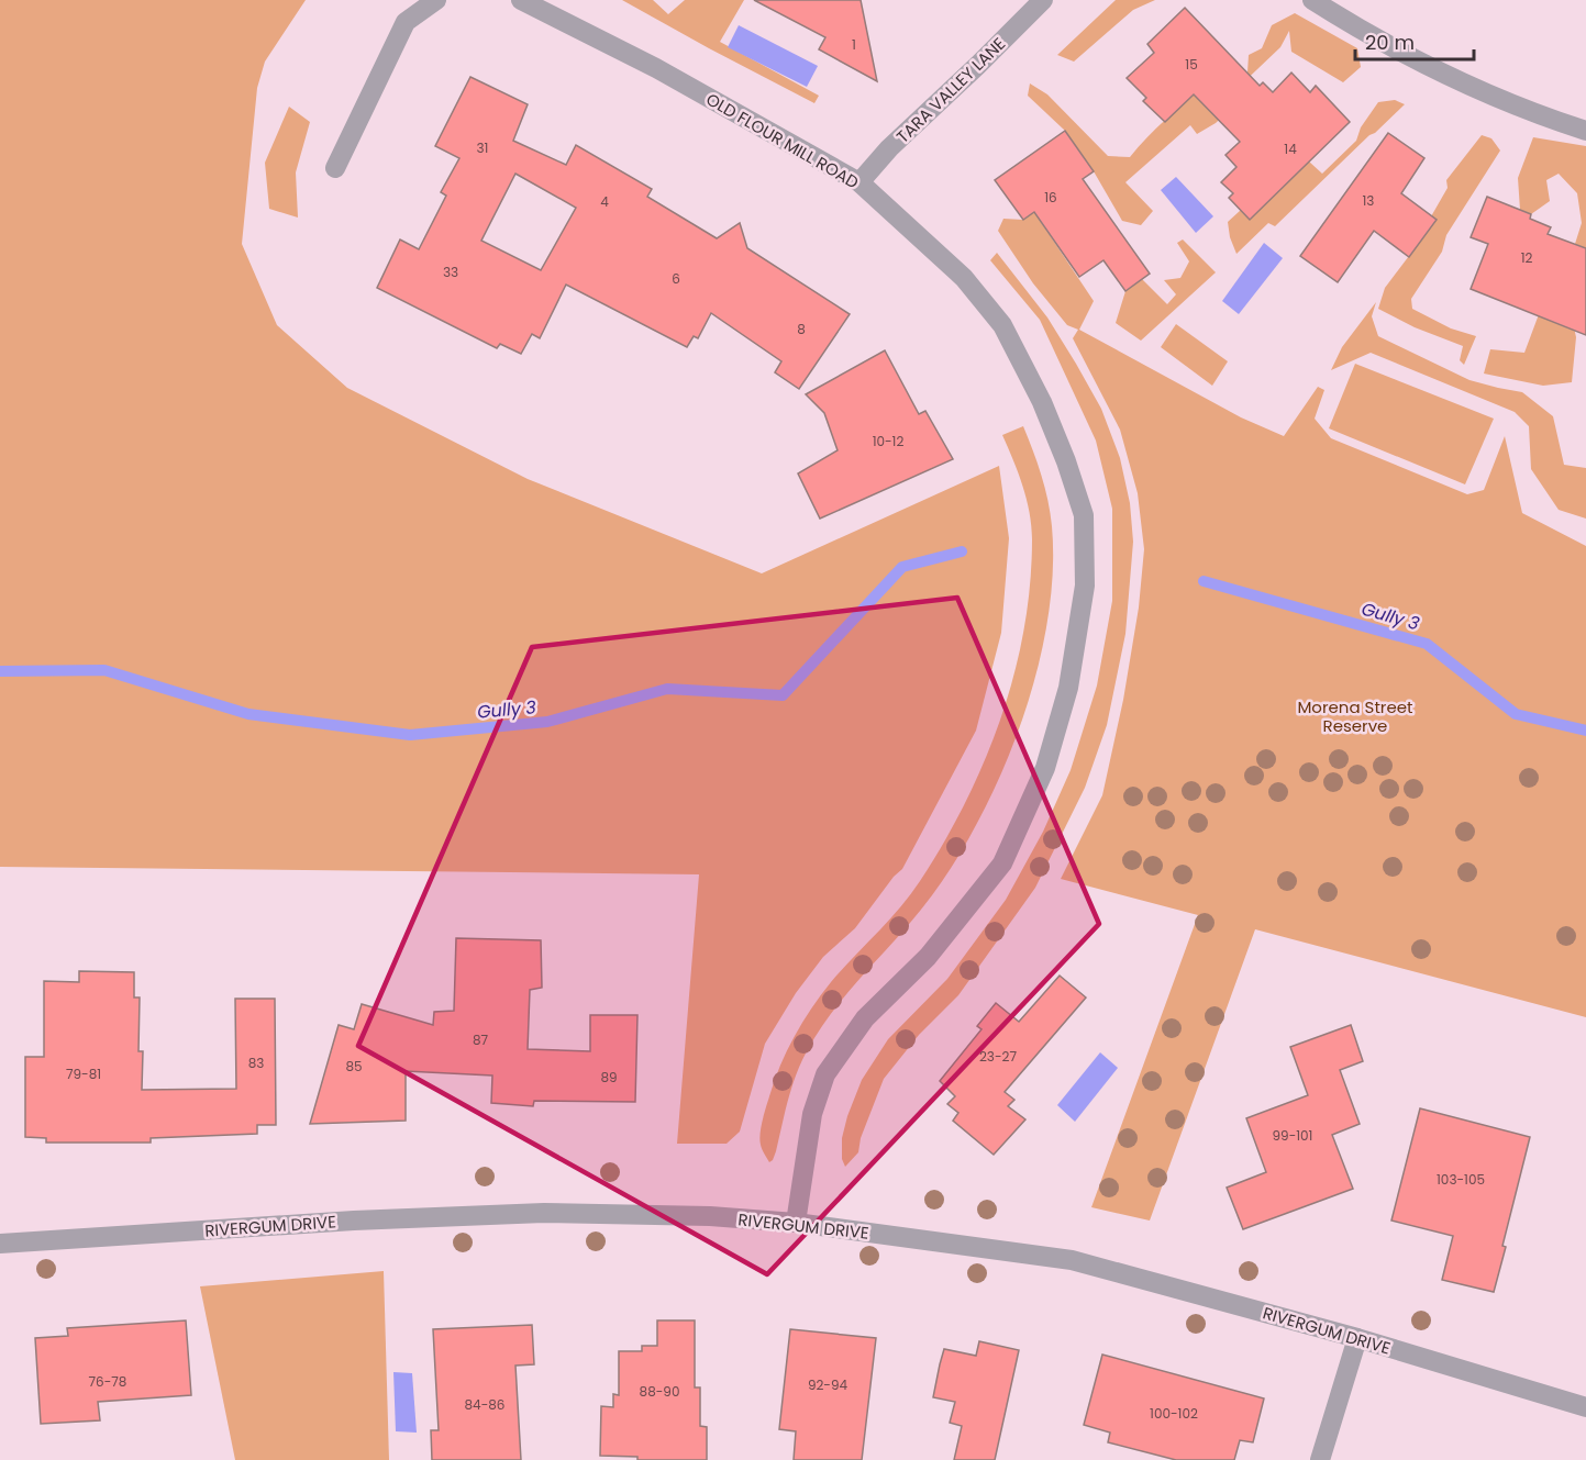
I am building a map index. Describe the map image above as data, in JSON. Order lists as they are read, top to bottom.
{
  "streets": {
    "street": ["TARA VALLEY LANE", "OLD FLOUR MILL ROAD", "RIVERGUM DRIVE"]
  },
  "crossings": [
    ["TARA VALLEY LANE", "OLD FLOUR MILL ROAD"],
    ["OLD FLOUR MILL ROAD", "RIVERGUM DRIVE"]
  ],
  "water": ["Gully 3"],
  "parks": ["Morena Street Reserve"],
  "house_numbers": [
    "1",
    "15",
    "31",
    "14",
    "16",
    "13",
    "4",
    "12",
    "33",
    "6",
    "8",
    "10-12",
    "87",
    "23-27",
    "83",
    "85",
    "79-81",
    "89",
    "99-101",
    "103-105",
    "76-78",
    "92-94",
    "88-90",
    "84-86",
    "100-102"
  ],
  "scale_bar": "20 m"
}
